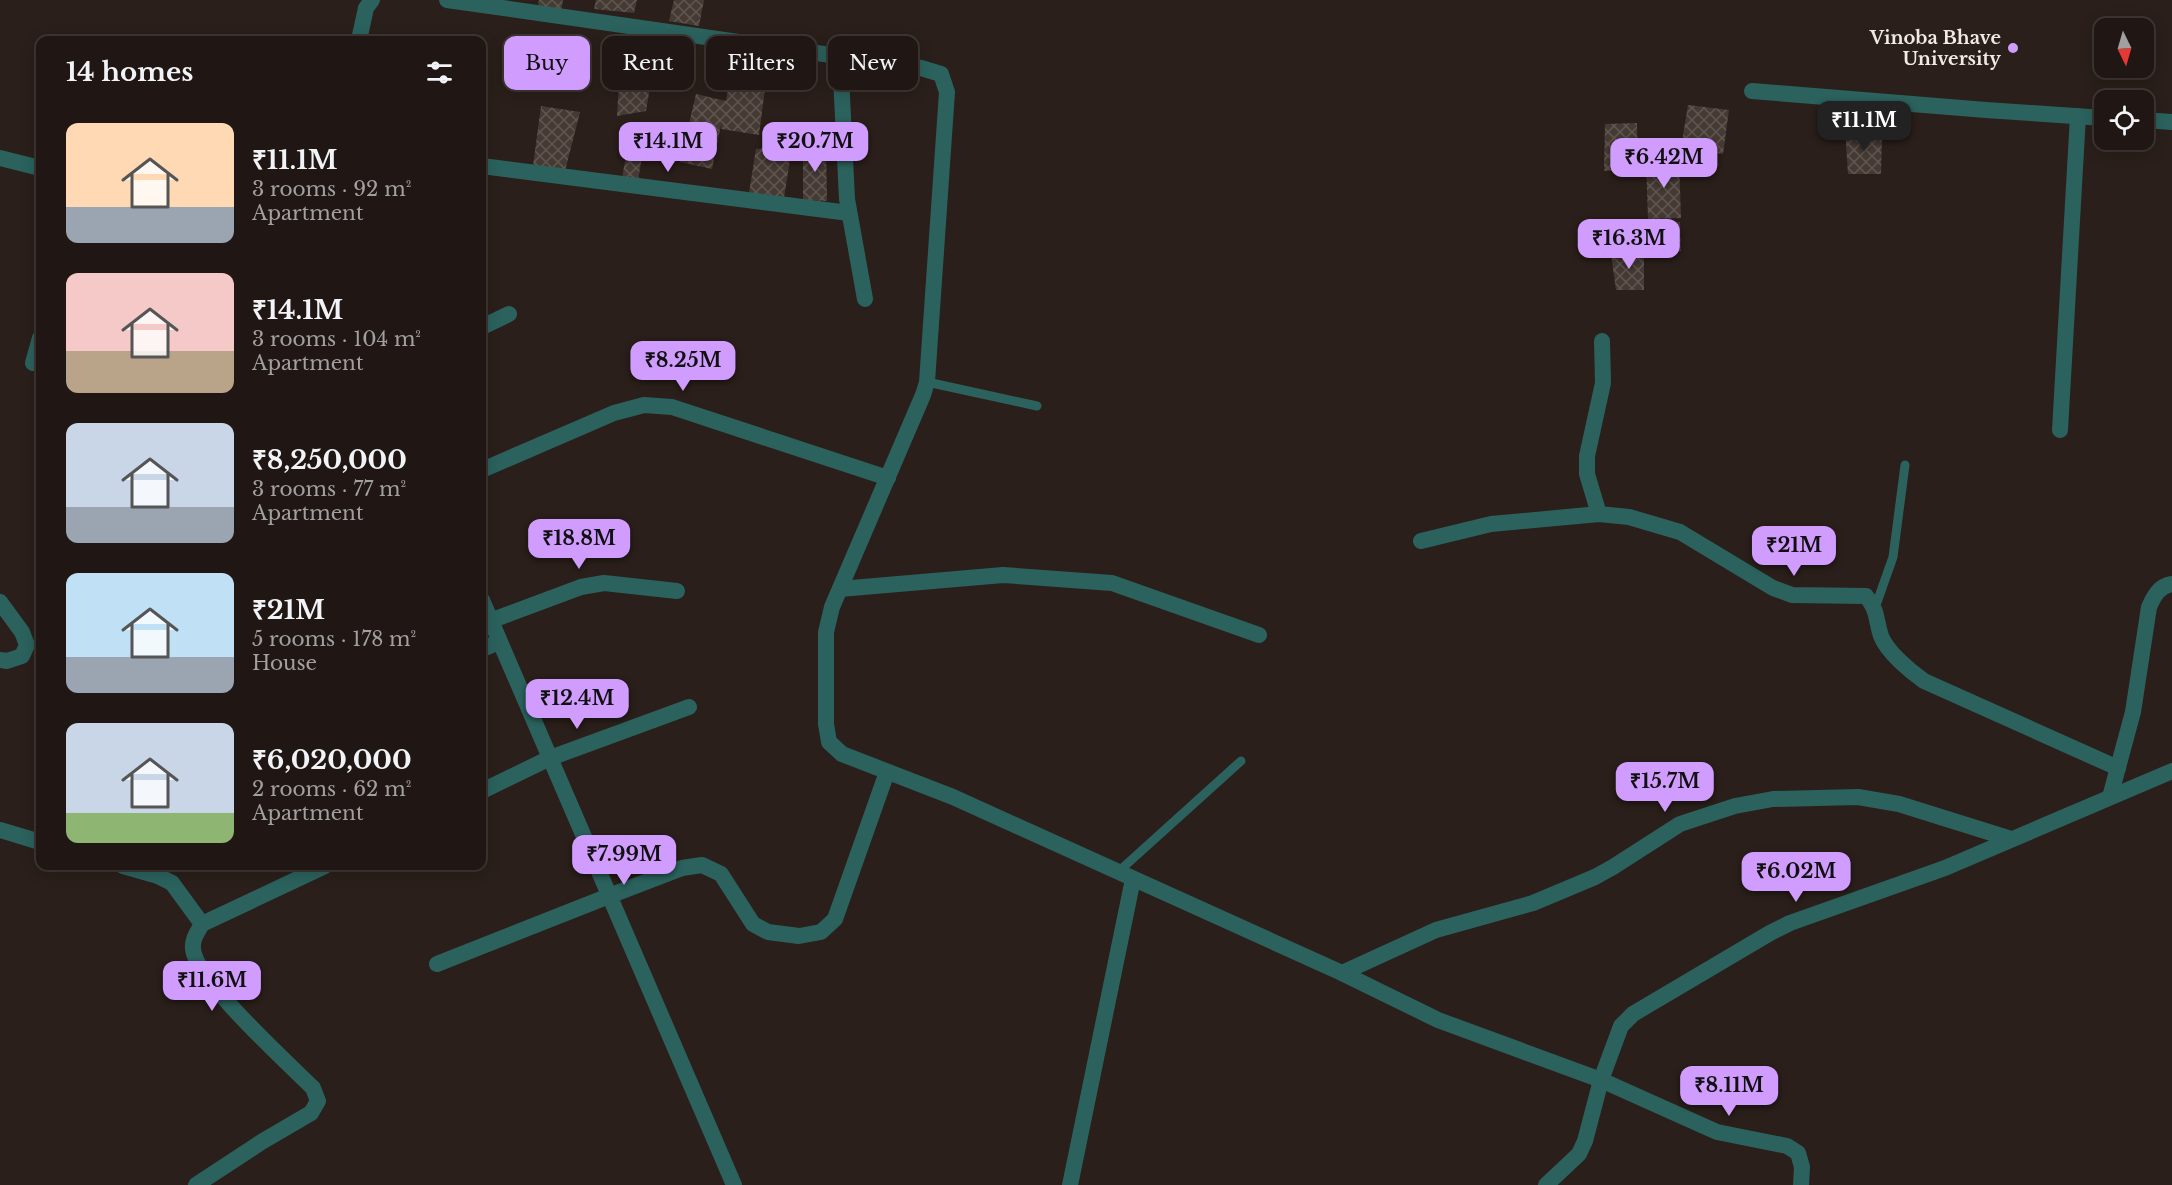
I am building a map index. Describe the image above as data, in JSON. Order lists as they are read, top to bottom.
{
  "places": ["Vinoba Bhave University"],
  "north": "bottom",
  "page": {
    "chip": [
      "Buy",
      "Rent",
      "Filters",
      "New"
    ],
    "heading": "14 homes",
    "price": [
      "₹11.1M",
      "₹14.1M",
      "₹20.7M",
      "₹6.42M",
      "₹16.3M",
      "₹8.25M",
      "₹18.8M",
      "₹21M",
      "₹12.4M",
      "₹15.7M",
      "₹7.99M",
      "₹6.02M",
      "₹11.6M",
      "₹8.11M"
    ],
    "list": [
      {
        "name": "₹11.1M",
        "note": "3 rooms · 92 m² · Apartment"
      },
      {
        "name": "₹14.1M",
        "note": "3 rooms · 104 m² · Apartment"
      },
      {
        "name": "₹8,250,000",
        "note": "3 rooms · 77 m² · Apartment"
      },
      {
        "name": "₹21M",
        "note": "5 rooms · 178 m² · House"
      },
      {
        "name": "₹6,020,000",
        "note": "2 rooms · 62 m² · Apartment"
      }
    ]
  }
}
